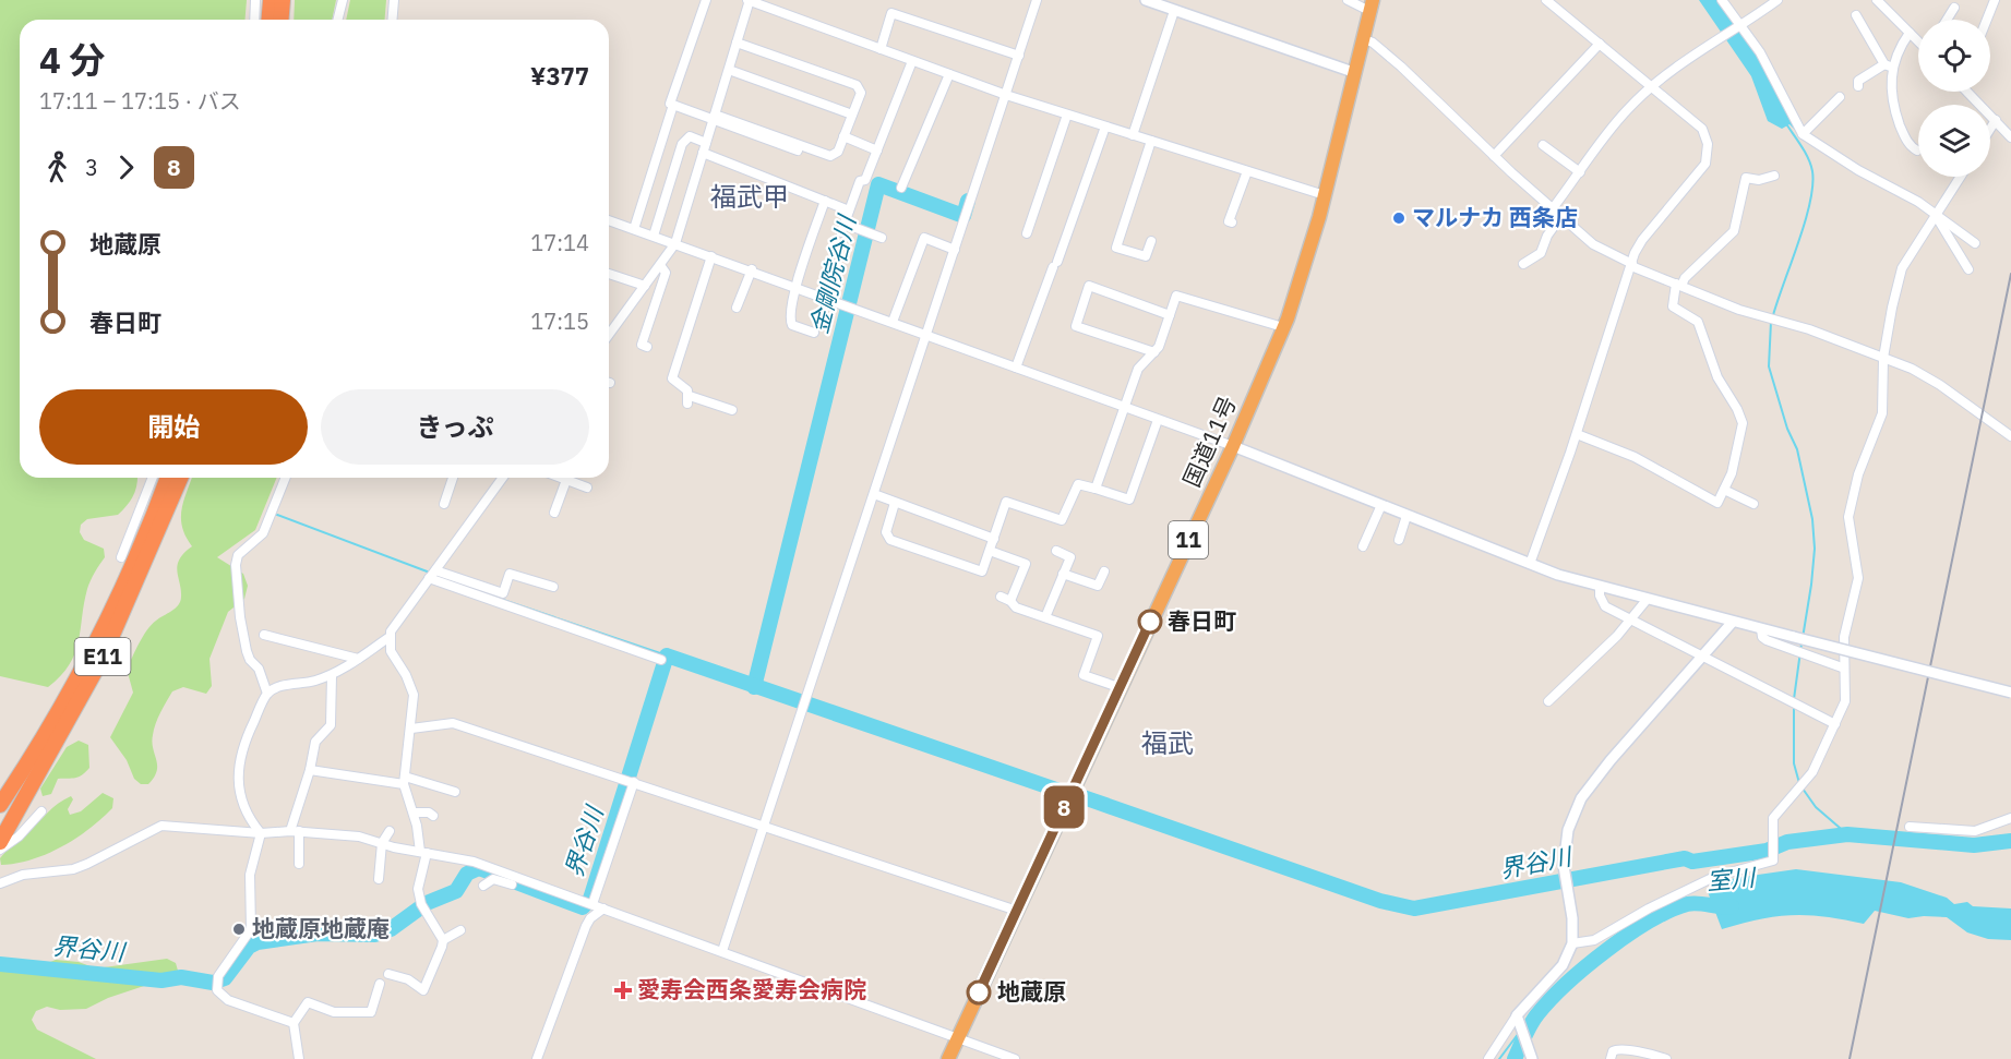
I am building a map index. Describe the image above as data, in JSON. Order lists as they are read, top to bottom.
{
  "streets": {
    "highway": ["国道11号", "11", "E11"]
  },
  "districts": ["福武甲", "福武"],
  "water": ["金剛院谷川", "界谷川", "室川"],
  "places": {
    "other": [
      "マルナカ 西条店",
      "春日町",
      "地蔵原地蔵庵",
      "地蔵原"
    ],
    "health": ["愛寿会西条愛寿会病院"]
  },
  "lines": ["bus line 8"],
  "page": {
    "on_map": "8",
    "heading": ["4 分", "17:11 – 17:15 · バス", "¥377"],
    "legs": ["3", "8"],
    "list": [
      {
        "name": "地蔵原",
        "value": "17:14"
      },
      {
        "name": "春日町",
        "value": "17:15"
      }
    ],
    "buttons": ["開始", "きっぷ"]
  }
}
